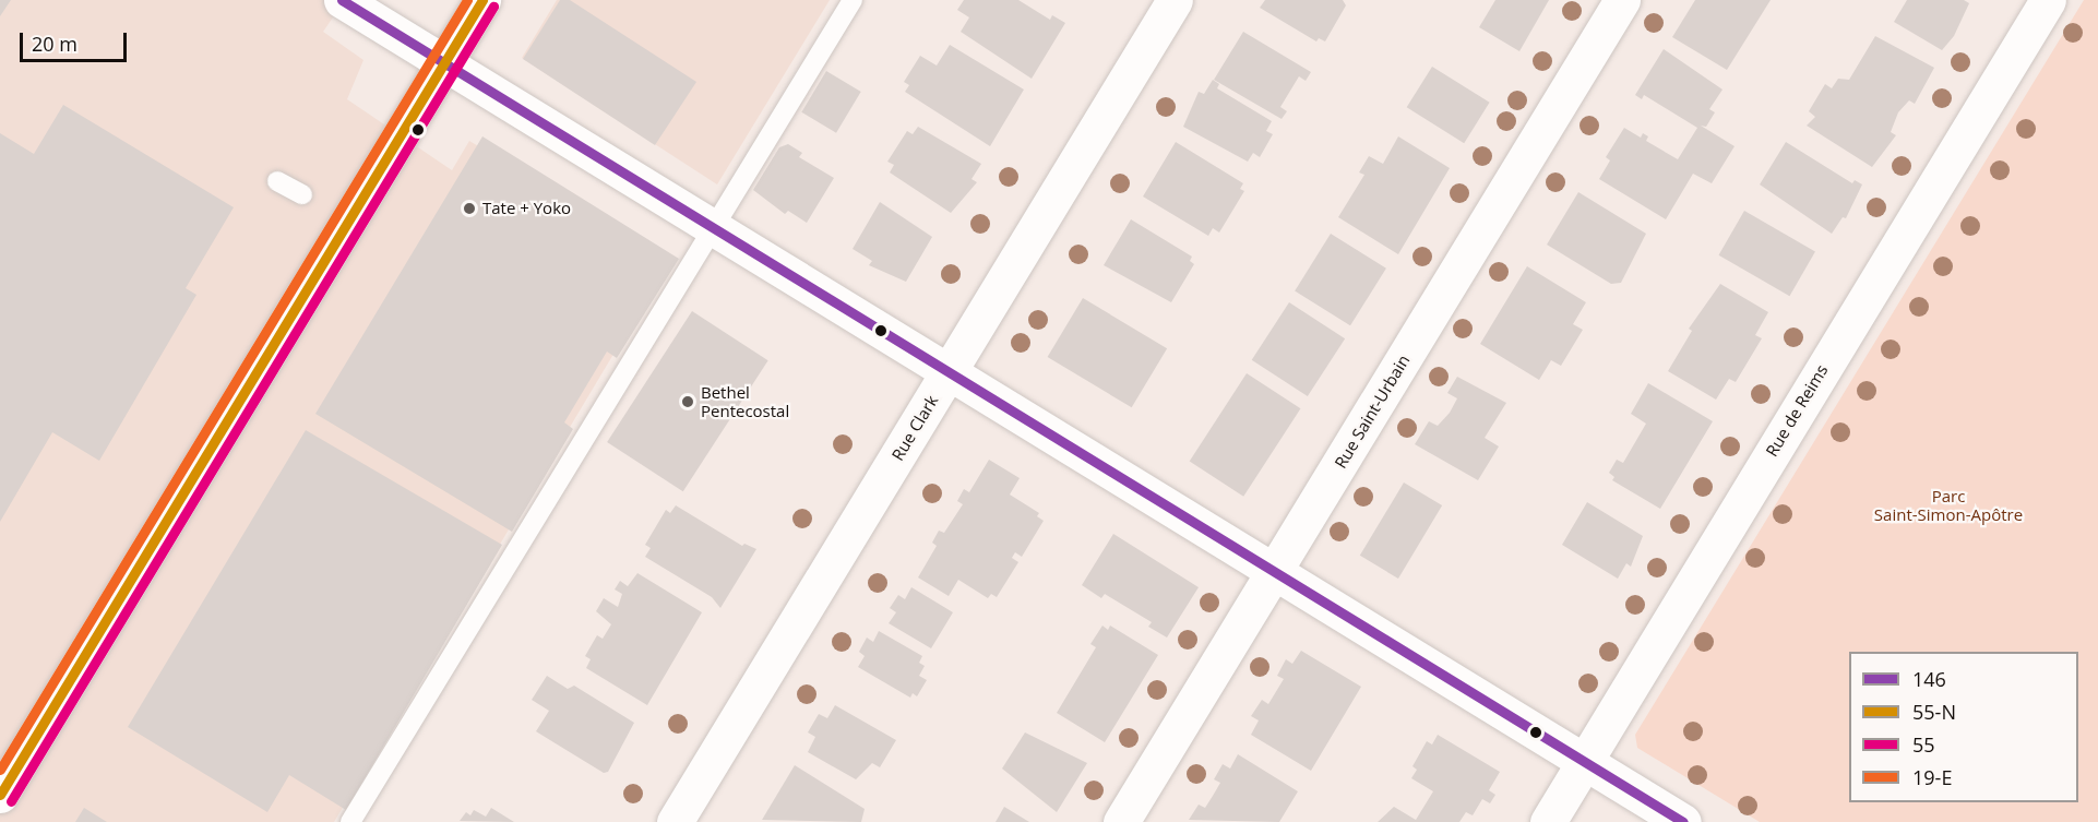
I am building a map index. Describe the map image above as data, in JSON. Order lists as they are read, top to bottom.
{
  "streets": {
    "street": ["Rue de Reims", "Rue Saint-Urbain", "Rue Clark"]
  },
  "parks": ["Parc Saint-Simon-Apôtre"],
  "places": ["Tate + Yoko", "Bethel Pentecostal"],
  "lines": [
    "transit line 146",
    "transit line 55-N",
    "transit line 19-E",
    "transit line 55"
  ],
  "legend": [
    "146",
    "55-N",
    "55",
    "19-E"
  ],
  "scale_bar": "20 m"
}
